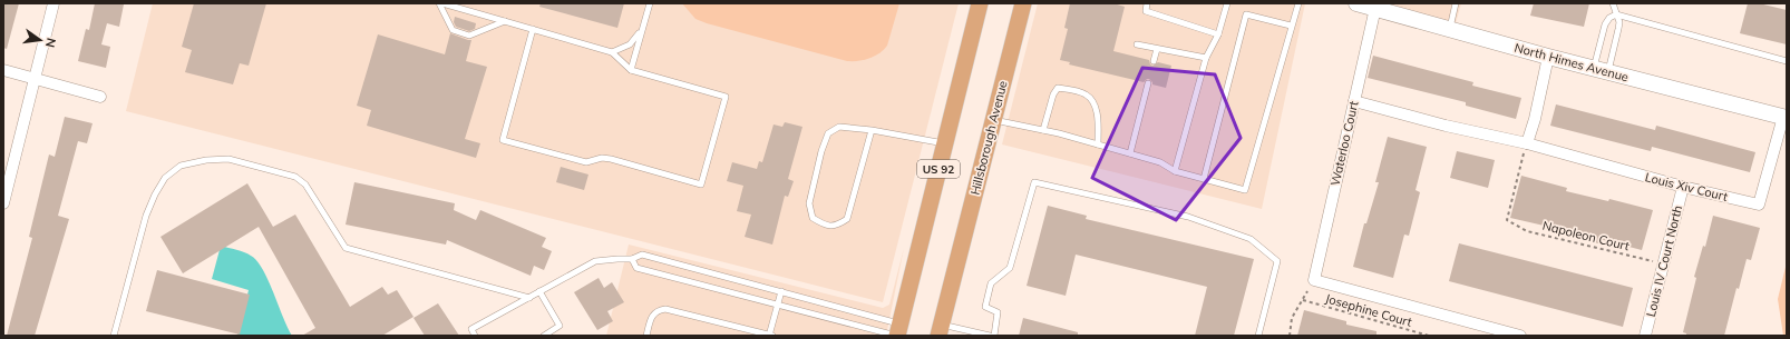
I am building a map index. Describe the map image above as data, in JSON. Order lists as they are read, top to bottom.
{
  "streets": {
    "main road": ["Hillsborough Avenue", "US 92"],
    "street": [
      "North Himes Avenue",
      "Waterloo Court",
      "Louis Xiv Court",
      "Louis IV Court North"
    ],
    "path": ["Napoleon Court", "Josephine Court"]
  },
  "crossings": [
    ["North Himes Avenue", "Waterloo Court"],
    ["North Himes Avenue", "Louis Xiv Court"],
    ["Waterloo Court", "Louis Xiv Court"],
    ["Waterloo Court", "Josephine Court"],
    ["Louis Xiv Court", "Napoleon Court"],
    ["Louis Xiv Court", "Louis IV Court North"],
    ["Napoleon Court", "Louis IV Court North"]
  ],
  "north": "right"
}
